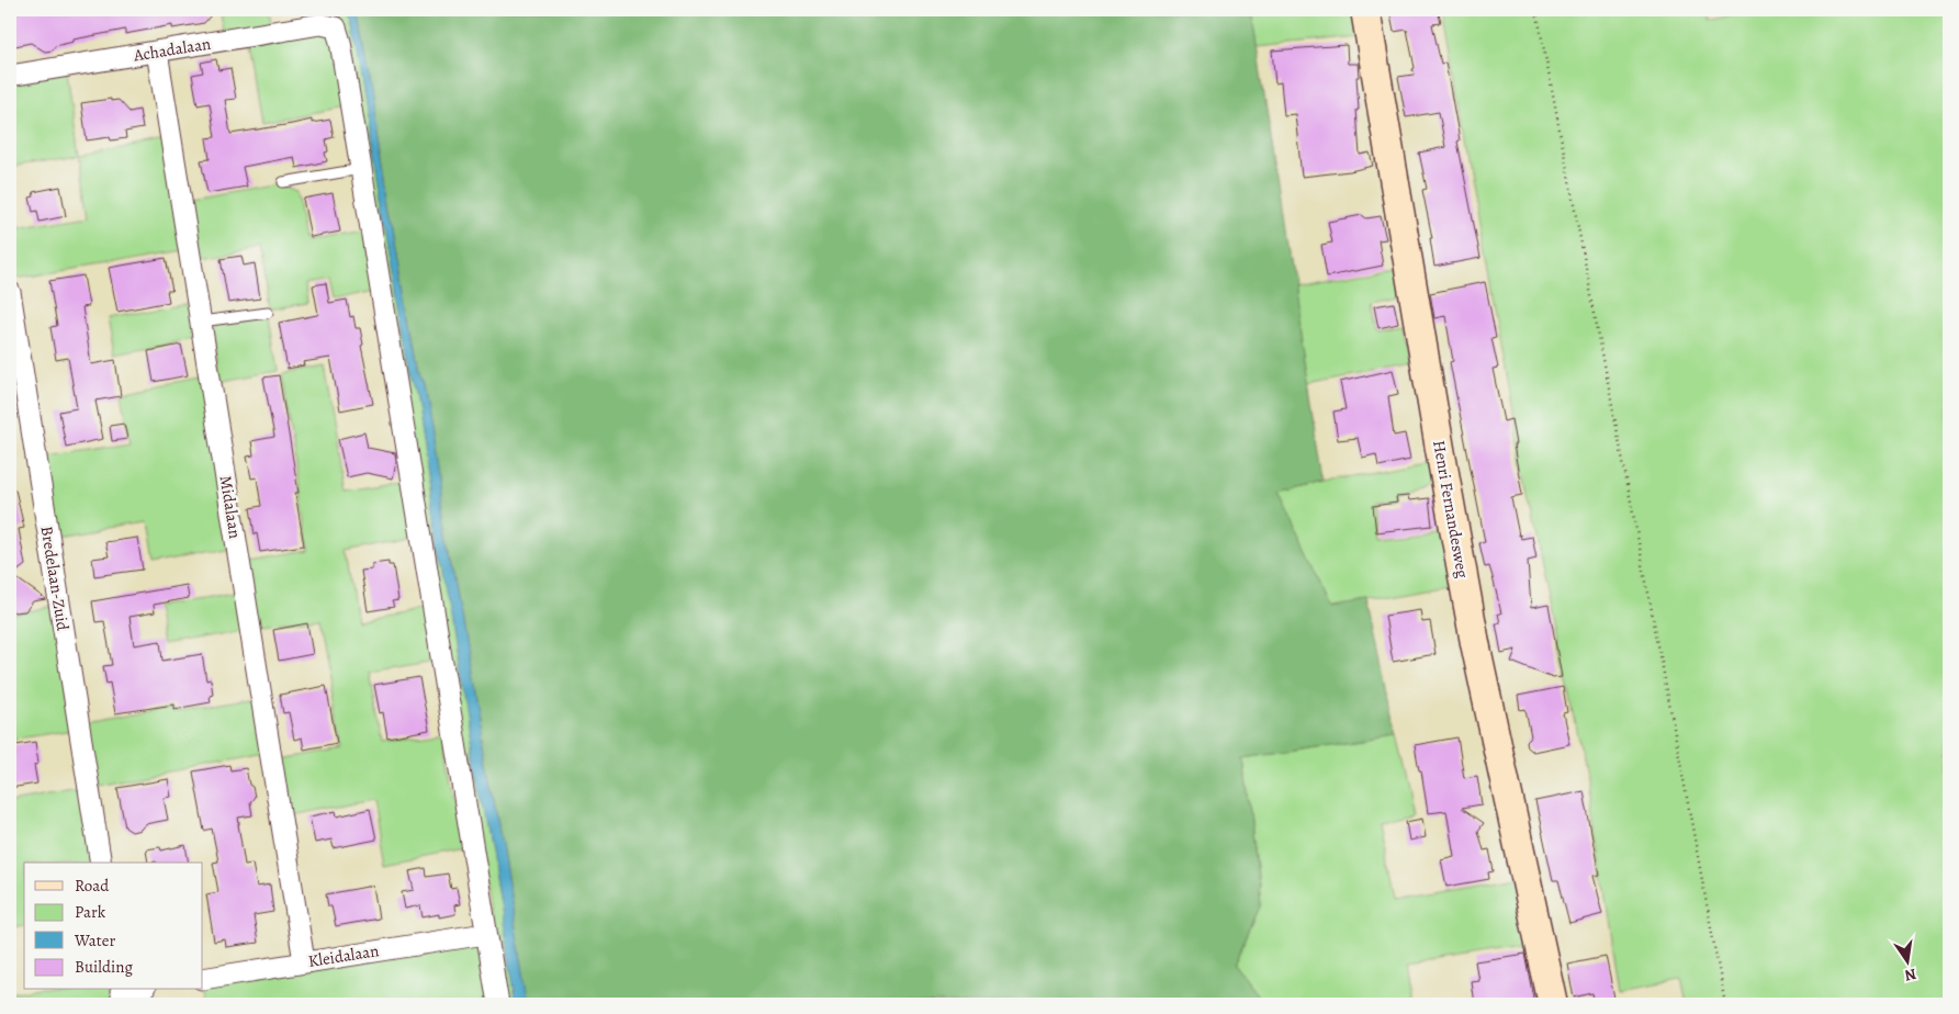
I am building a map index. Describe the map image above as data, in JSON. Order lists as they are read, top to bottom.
{
  "streets": {
    "street": [
      "Achadalaan",
      "Midalaan",
      "Henri Fernandesweg",
      "Bredelaan-Zuid",
      "Kleidalaan"
    ]
  },
  "crossings": [
    ["Achadalaan", "Midalaan"],
    ["Midalaan", "Kleidalaan"]
  ],
  "legend": [
    "Road",
    "Park",
    "Water",
    "Building"
  ],
  "north": "bottom"
}
